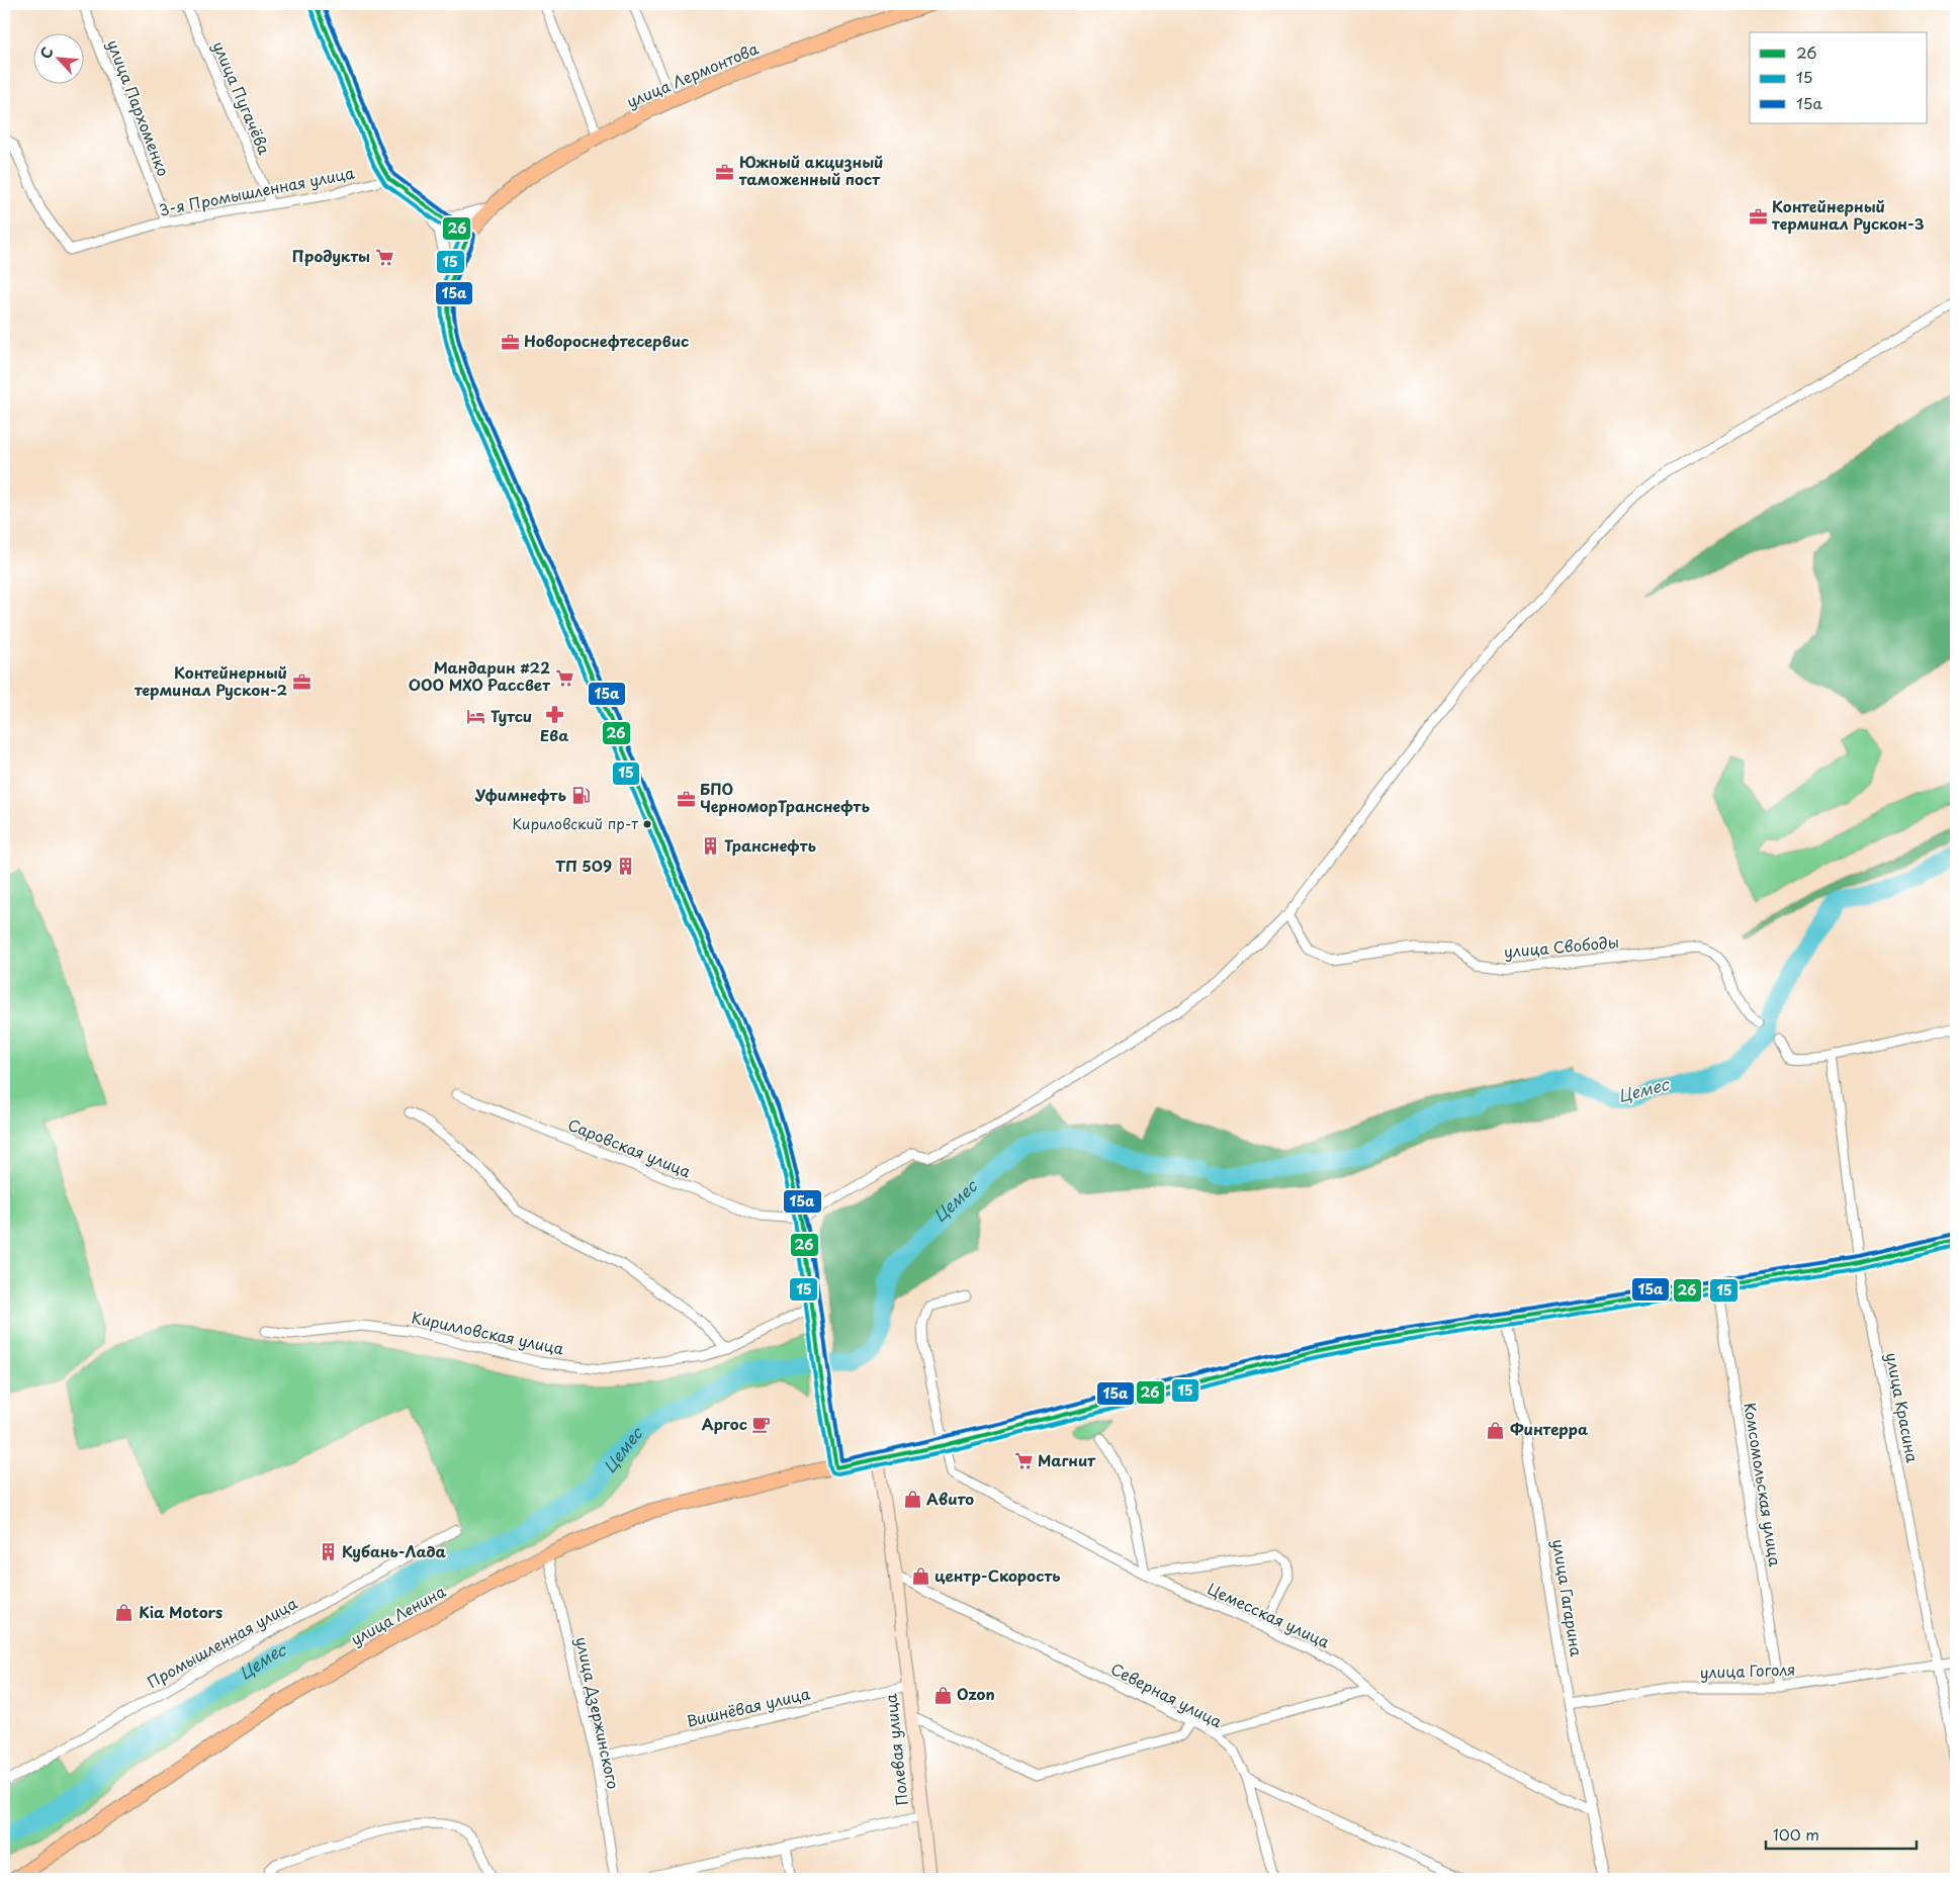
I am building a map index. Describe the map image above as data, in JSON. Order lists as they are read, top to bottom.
{
  "streets": {
    "main road": ["улица Лермонтова", "улица Ленина", "Полевая улица"],
    "street": [
      "улица Пугачёва",
      "улица Пархоменко",
      "3-я Промышленная улица",
      "улица Свободы",
      "Саровская улица",
      "Кирилловская улица",
      "улица Красина",
      "Комсомольская улица",
      "улица Гагарина",
      "Цемесская улица",
      "Промышленная улица",
      "улица Гоголя",
      "Северная улица",
      "Вишнёвая улица",
      "улица Дзержинского"
    ]
  },
  "crossings": [
    ["улица Лермонтова", "Саровская улица"],
    ["улица Лермонтова", "Кирилловская улица"],
    ["улица Лермонтова", "улица Ленина"],
    ["улица Пугачёва", "3-я Промышленная улица"],
    ["улица Пархоменко", "3-я Промышленная улица"],
    ["улица Красина", "улица Гоголя"],
    ["Комсомольская улица", "улица Гоголя"],
    ["улица Гагарина", "Цемесская улица"],
    ["улица Гагарина", "улица Гоголя"],
    ["улица Ленина", "улица Дзержинского"],
    ["улица Ленина", "Полевая улица"],
    ["Северная улица", "Полевая улица"],
    ["Вишнёвая улица", "улица Дзержинского"],
    ["Вишнёвая улица", "Полевая улица"]
  ],
  "water": ["Цемес"],
  "places": {
    "office": [
      "Южный акцизный таможенный пост",
      "Контейнерный терминал Рускон-3",
      "Новороснефтесервис",
      "Контейнерный терминал Рускон-2",
      "БПО ЧерноморТранснефть"
    ],
    "supermarket": ["Продукты", "Мандарин #22 ООО МХО Рассвет", "Магнит"],
    "pharmacy": ["Ева"],
    "hotel": ["Тутси"],
    "fuel station": ["Уфимнефть"],
    "other": ["Кириловский пр-т"],
    "building": ["Транснефть", "ТП 509", "Кубань-Лада"],
    "cafe": ["Аргос"],
    "shop": [
      "Финтерра",
      "Авито",
      "центр-Скорость",
      "Kia Motors",
      "Ozon"
    ]
  },
  "lines": ["transit line 26", "transit line 15а", "transit line 15"],
  "legend": ["26", "15", "15а"],
  "scale_bar": "100 m",
  "north": "top left"
}
